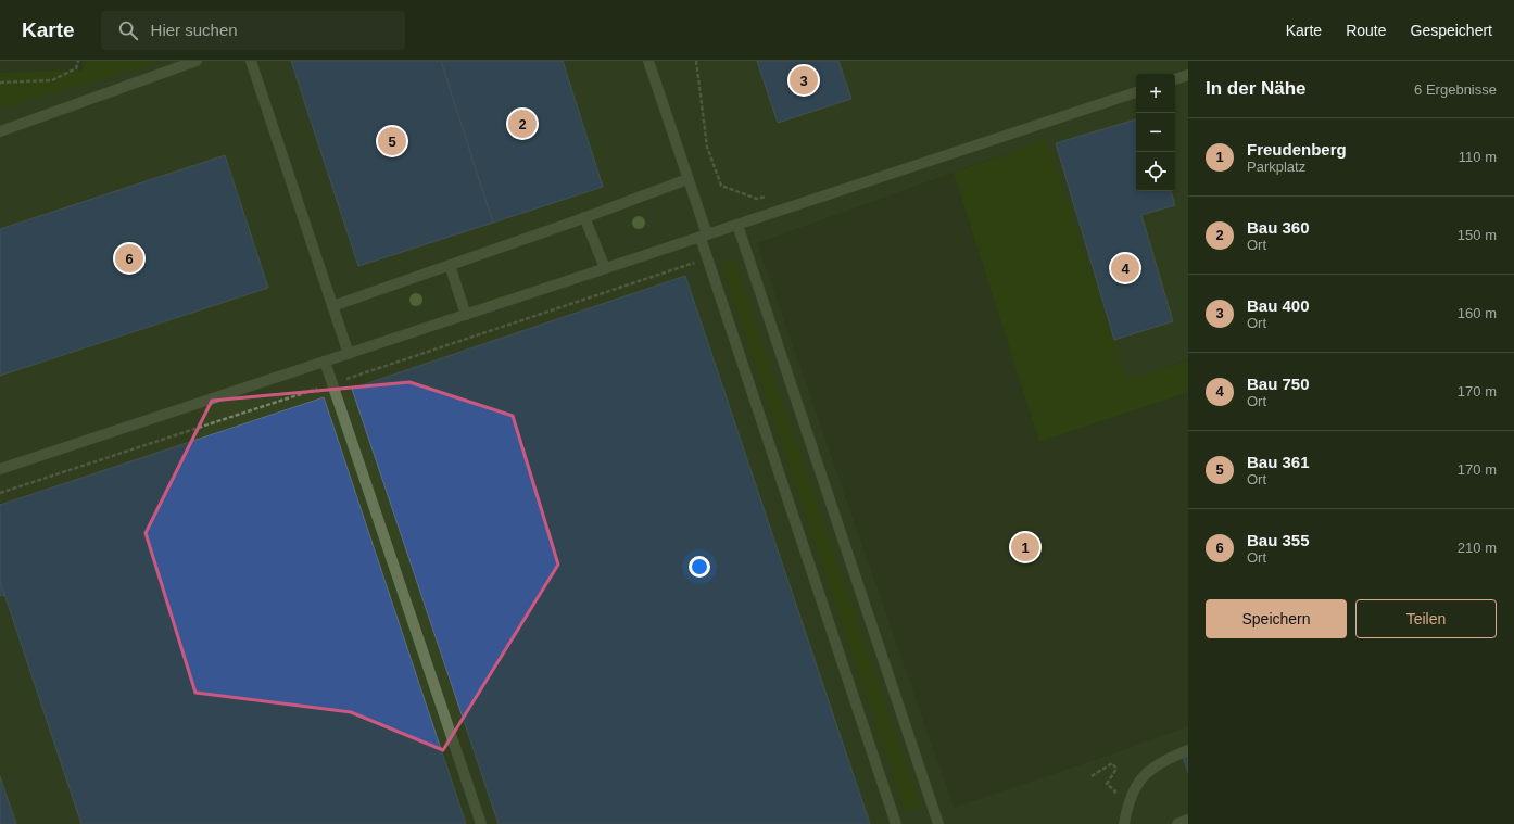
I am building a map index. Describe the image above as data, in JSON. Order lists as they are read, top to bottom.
{
  "page": {
    "header": "Karte",
    "search": "Hier suchen",
    "nav": ["Karte", "Route", "Gespeichert"],
    "heading": ["In der Nähe", "6 Ergebnisse"],
    "pins": [
      "3",
      "2",
      "5",
      "6",
      "4",
      "1"
    ],
    "map_buttons": ["+", "−"],
    "list": [
      {
        "mark": "1",
        "name": "Freudenberg",
        "note": "Parkplatz",
        "value": "110 m"
      },
      {
        "mark": "2",
        "name": "Bau 360",
        "note": "Ort",
        "value": "150 m"
      },
      {
        "mark": "3",
        "name": "Bau 400",
        "note": "Ort",
        "value": "160 m"
      },
      {
        "mark": "4",
        "name": "Bau 750",
        "note": "Ort",
        "value": "170 m"
      },
      {
        "mark": "5",
        "name": "Bau 361",
        "note": "Ort",
        "value": "170 m"
      },
      {
        "mark": "6",
        "name": "Bau 355",
        "note": "Ort",
        "value": "210 m"
      }
    ],
    "buttons": ["Speichern", "Teilen"]
  }
}
